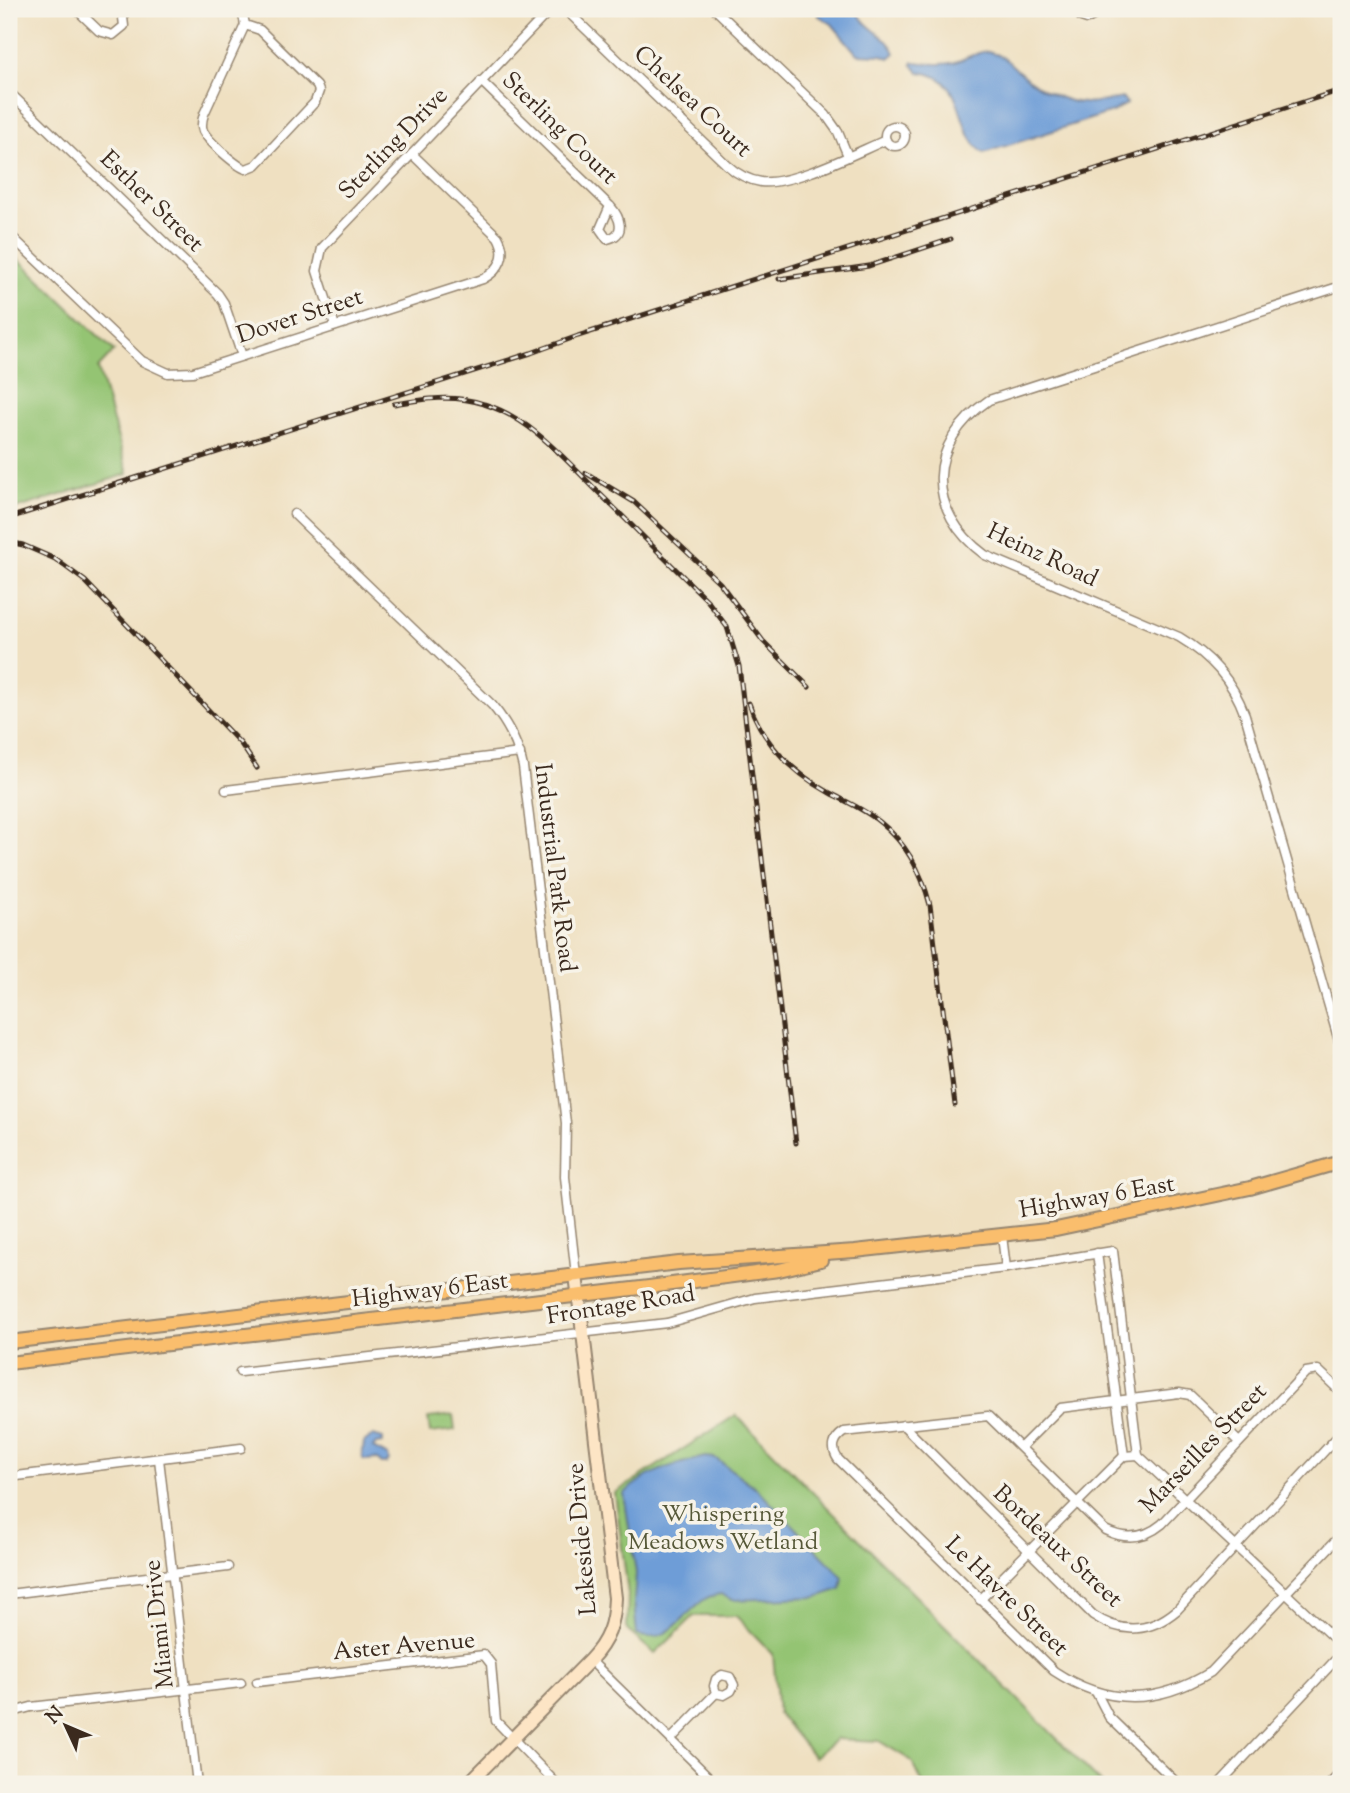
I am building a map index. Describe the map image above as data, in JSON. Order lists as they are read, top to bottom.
{
  "streets": {
    "main road": ["Highway 6 East"],
    "street": [
      "Chelsea Court",
      "Sterling Court",
      "Sterling Drive",
      "Esther Street",
      "Dover Street",
      "Heinz Road",
      "Industrial Park Road",
      "Frontage Road",
      "Marseilles Street",
      "Lakeside Drive",
      "Bordeaux Street",
      "Le Havre Street",
      "Miami Drive",
      "Aster Avenue"
    ]
  },
  "crossings": [
    ["Sterling Court", "Sterling Drive"],
    ["Sterling Drive", "Dover Street"],
    ["Esther Street", "Dover Street"],
    ["Industrial Park Road", "Highway 6 East"],
    ["Industrial Park Road", "Lakeside Drive"],
    ["Highway 6 East", "Lakeside Drive"],
    ["Frontage Road", "Lakeside Drive"],
    ["Marseilles Street", "Bordeaux Street"],
    ["Marseilles Street", "Le Havre Street"],
    ["Lakeside Drive", "Aster Avenue"]
  ],
  "parks": ["Whispering Meadows Wetland"],
  "north": "top left"
}
